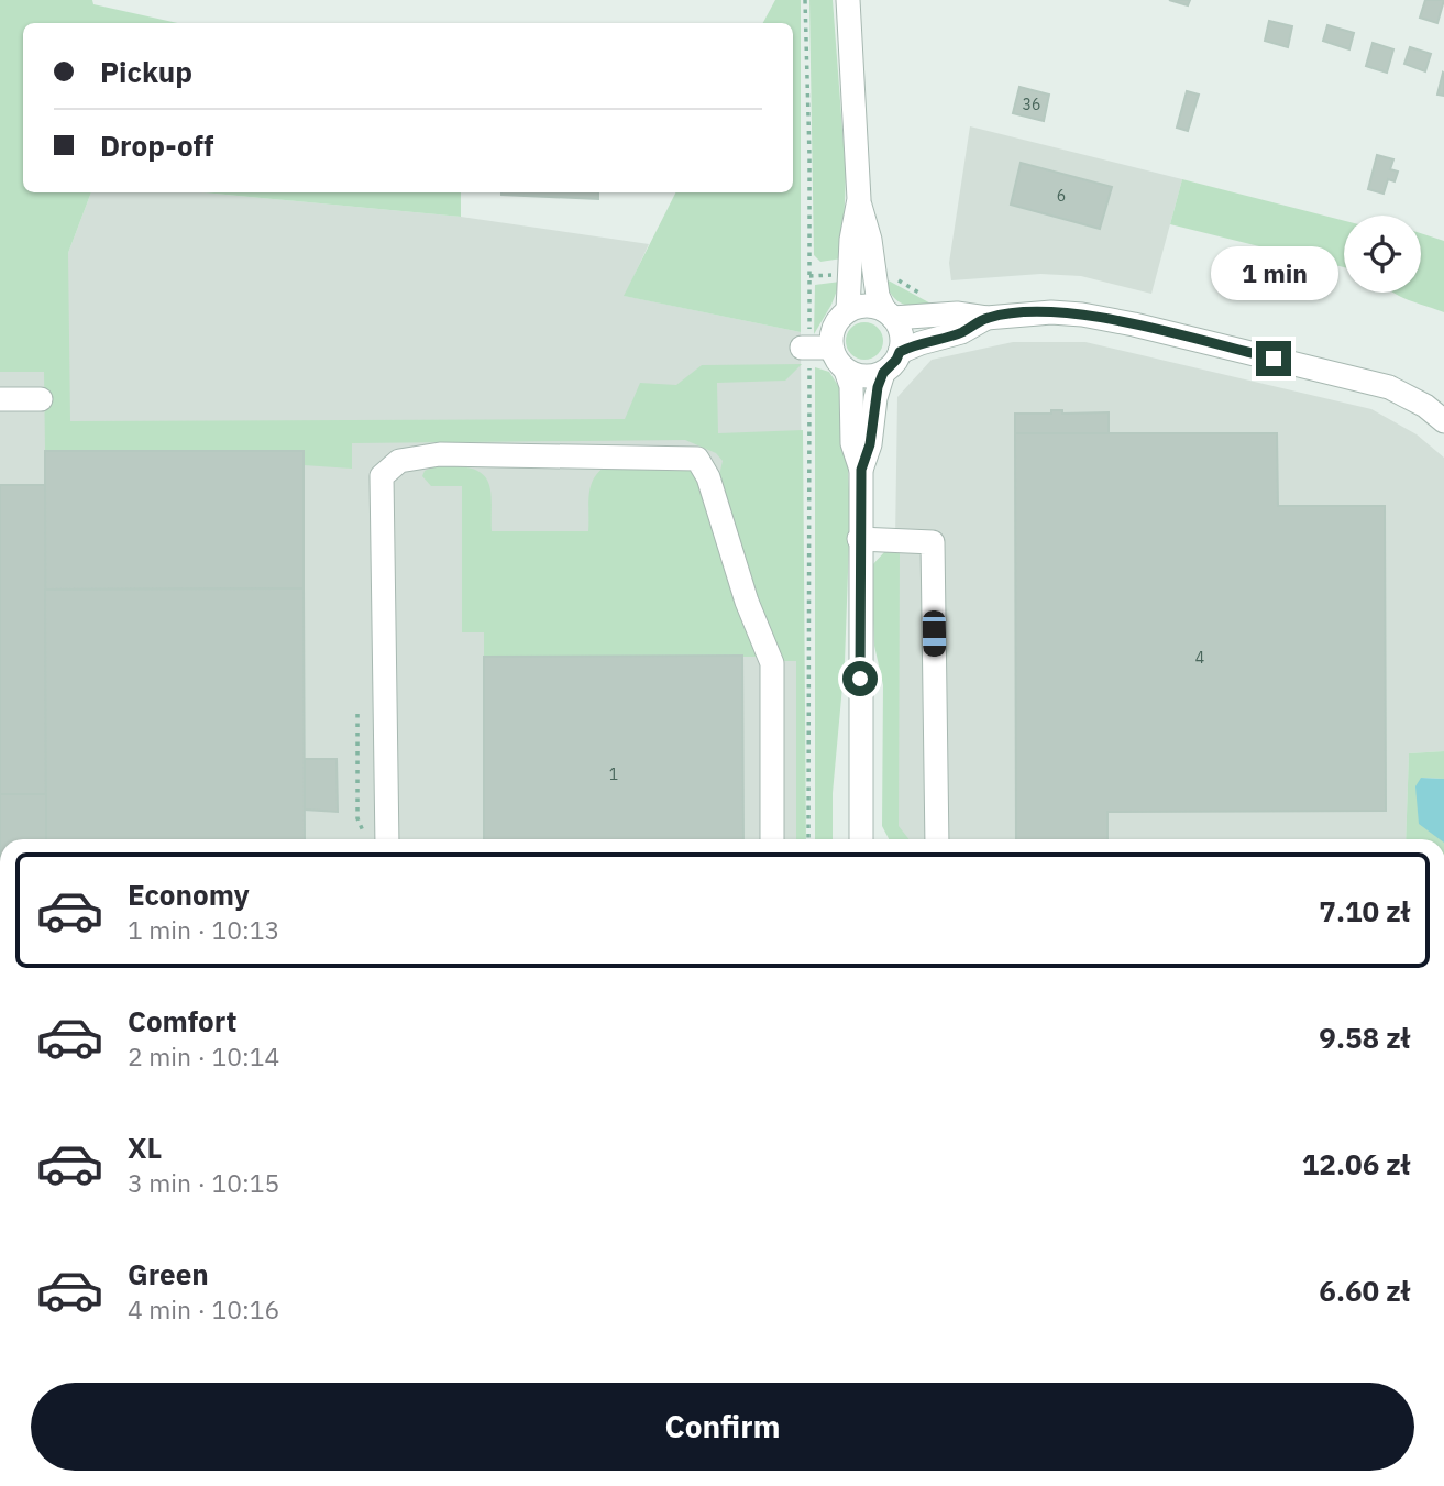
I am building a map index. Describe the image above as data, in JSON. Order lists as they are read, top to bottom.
{
  "house_numbers": [
    "36",
    "6",
    "4",
    "1"
  ],
  "page": {
    "banner": ["Pickup", "Drop-off"],
    "bubble": "1 min",
    "list": [
      {
        "name": "Economy",
        "note": "1 min · 10:13",
        "value": "7.10 zł"
      },
      {
        "name": "Comfort",
        "note": "2 min · 10:14",
        "value": "9.58 zł"
      },
      {
        "name": "XL",
        "note": "3 min · 10:15",
        "value": "12.06 zł"
      },
      {
        "name": "Green",
        "note": "4 min · 10:16",
        "value": "6.60 zł"
      }
    ],
    "buttons": "Confirm"
  }
}
